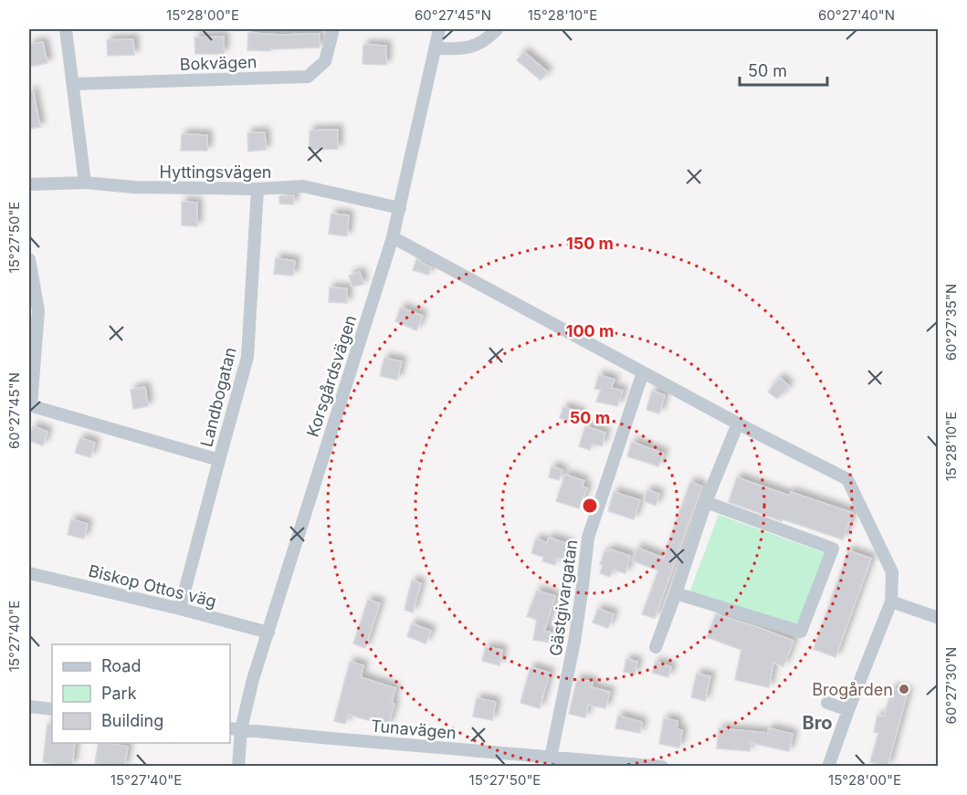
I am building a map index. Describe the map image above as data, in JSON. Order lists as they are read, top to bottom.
{
  "streets": {
    "street": [
      "Bokvägen",
      "Hyttingsvägen",
      "Korsgårdsvägen",
      "Landbogatan",
      "Biskop Ottos väg",
      "Gästgivargatan",
      "Tunavägen"
    ]
  },
  "crossings": [
    ["Hyttingsvägen", "Korsgårdsvägen"],
    ["Hyttingsvägen", "Landbogatan"],
    ["Korsgårdsvägen", "Biskop Ottos väg"],
    ["Korsgårdsvägen", "Tunavägen"],
    ["Landbogatan", "Biskop Ottos väg"],
    ["Gästgivargatan", "Tunavägen"]
  ],
  "districts": ["Bro"],
  "places": ["Brogården"],
  "legend": ["Road", "Park", "Building"],
  "scale_bar": "50 m",
  "coordinates": [
    "15°28'00\"E",
    "60°27'45\"N",
    "15°28'10\"E",
    "60°27'40\"N",
    "15°27'50\"E",
    "60°27'35\"N",
    "15°27'40\"E",
    "60°27'30\"N"
  ],
  "rings": ["150 m", "100 m", "50 m"]
}
